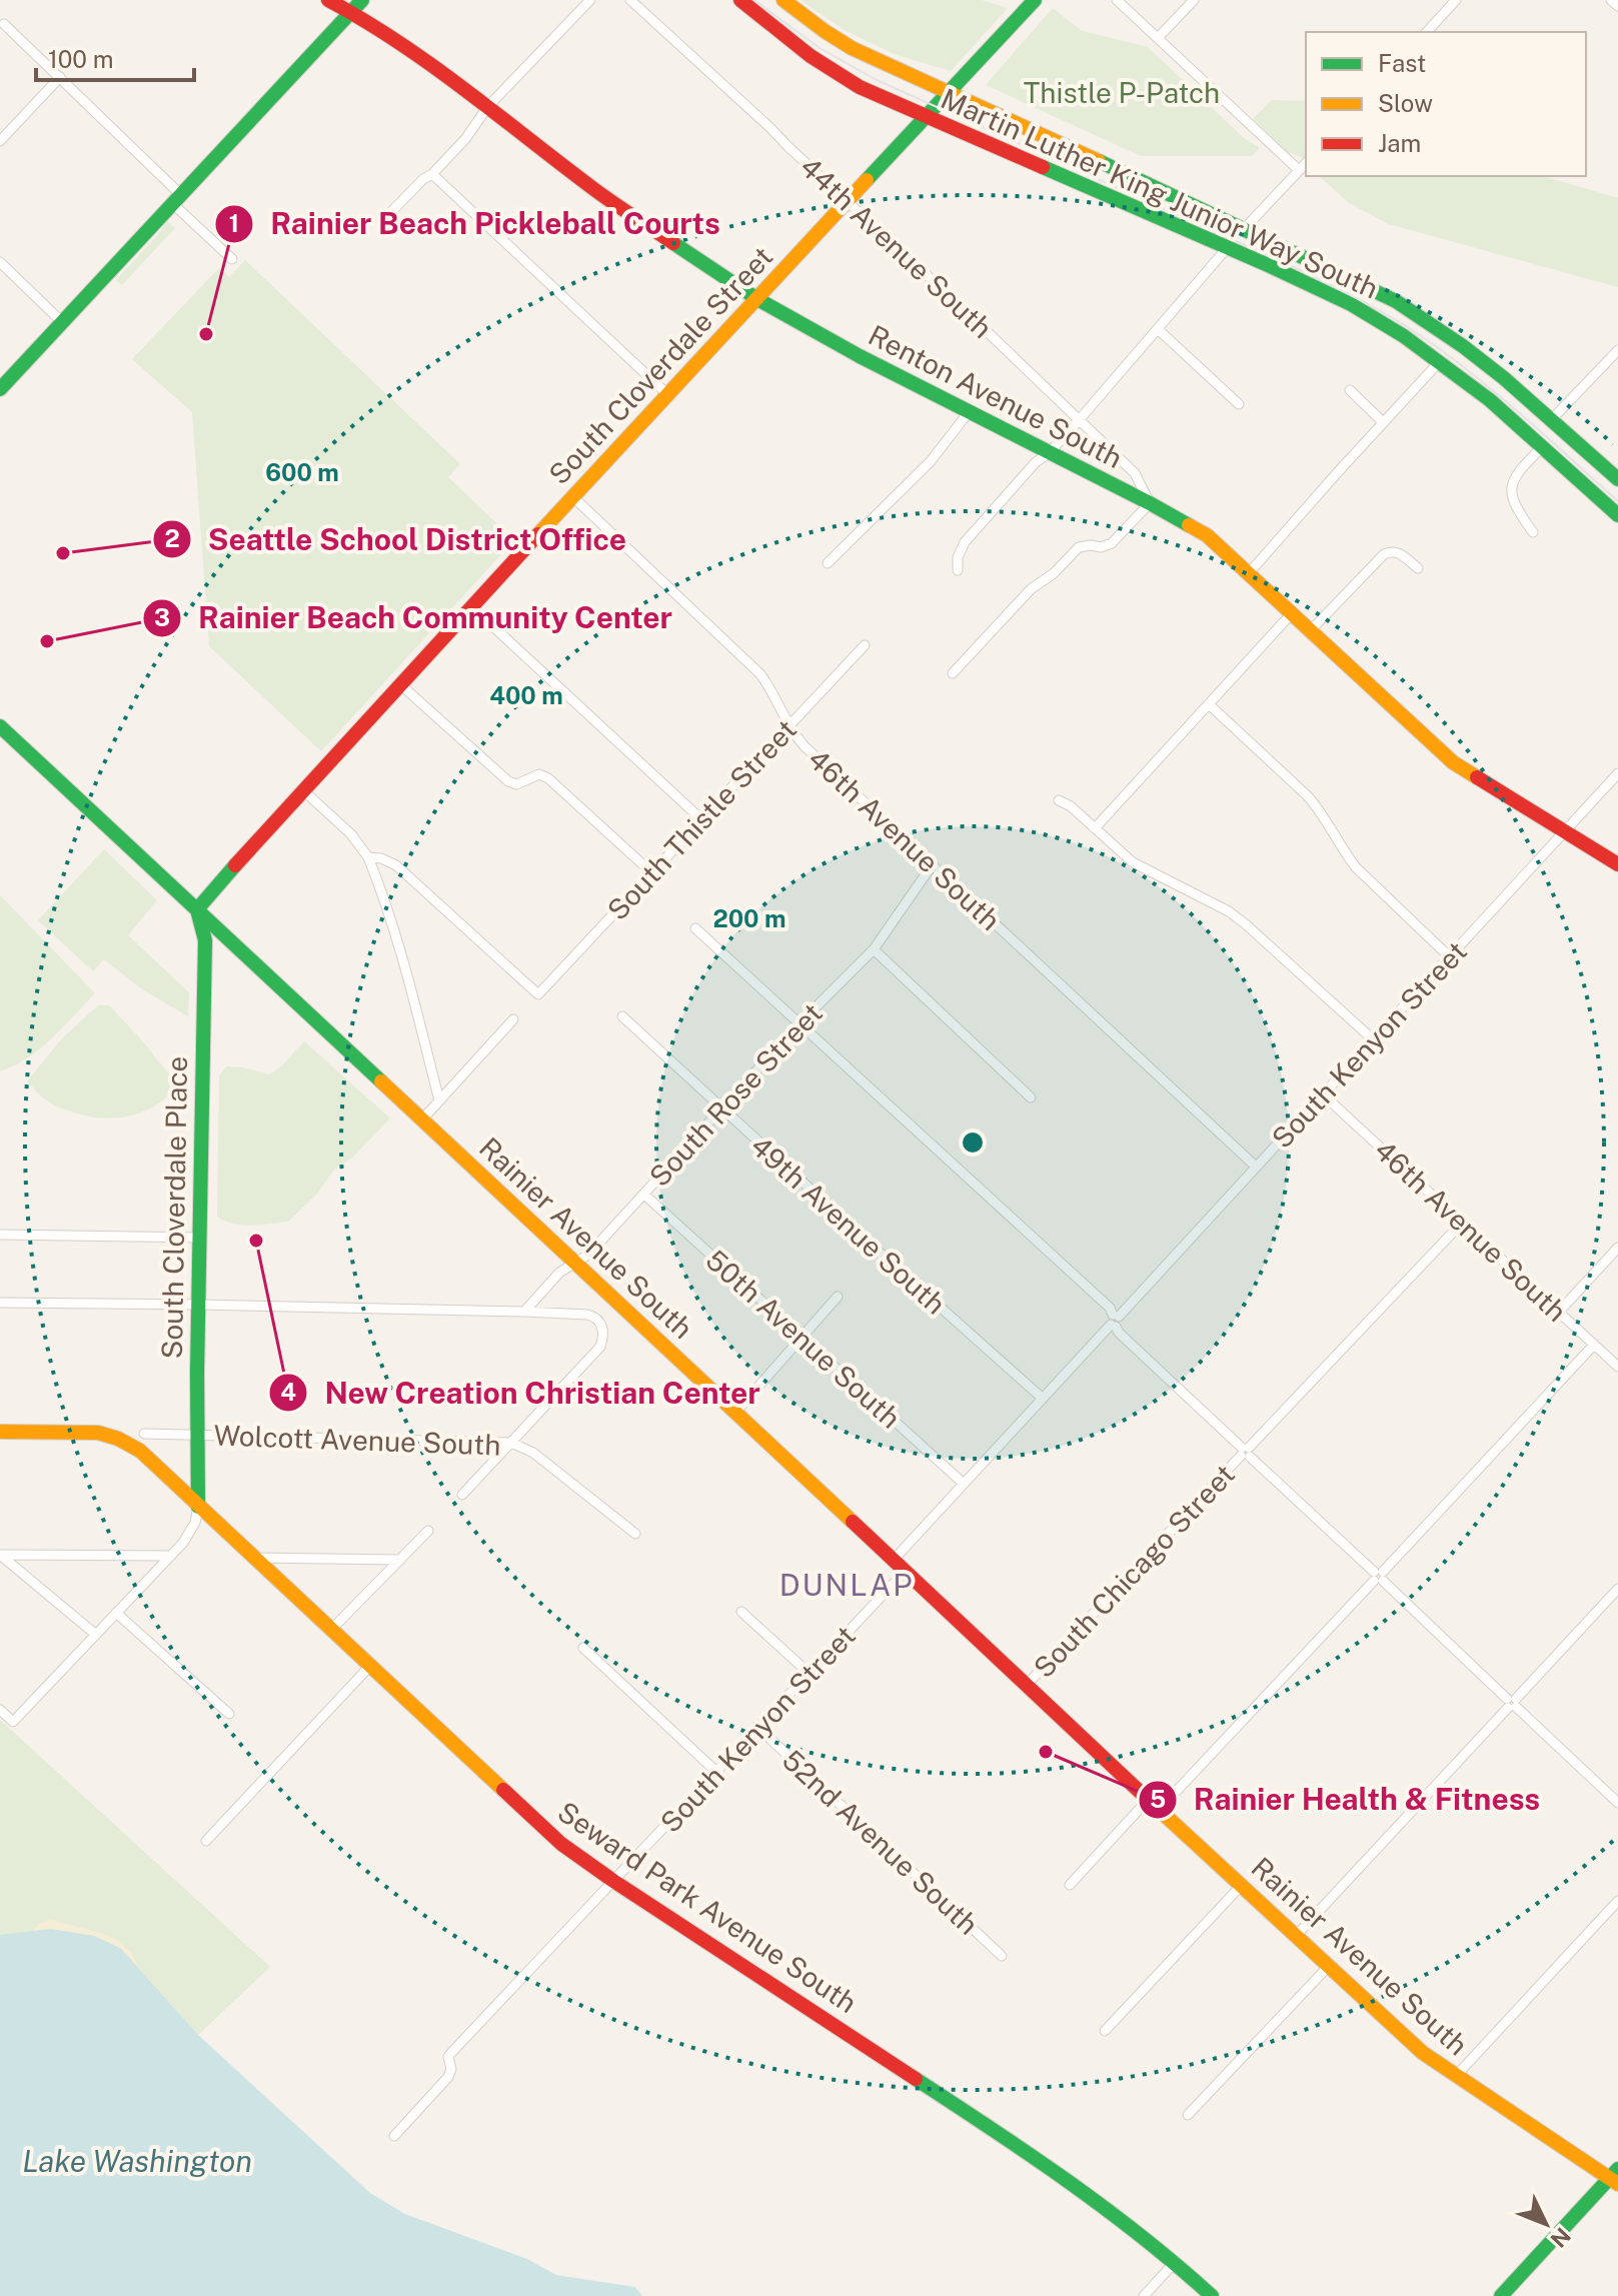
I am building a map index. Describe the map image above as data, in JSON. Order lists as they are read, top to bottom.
{
  "streets": {
    "main road": [
      "Martin Luther King Junior Way South",
      "South Cloverdale Street",
      "Renton Avenue South",
      "South Cloverdale Place",
      "Rainier Avenue South",
      "Seward Park Avenue South"
    ],
    "street": [
      "44th Avenue South",
      "South Thistle Street",
      "46th Avenue South",
      "South Kenyon Street",
      "South Rose Street",
      "49th Avenue South",
      "50th Avenue South",
      "Wolcott Avenue South",
      "South Chicago Street",
      "52nd Avenue South"
    ]
  },
  "crossings": [
    ["Martin Luther King Junior Way South", "South Cloverdale Street"],
    ["44th Avenue South", "South Cloverdale Street"],
    ["44th Avenue South", "Renton Avenue South"],
    ["South Cloverdale Street", "Renton Avenue South"],
    ["South Cloverdale Street", "46th Avenue South"],
    ["South Cloverdale Street", "South Cloverdale Place"],
    ["South Cloverdale Street", "Rainier Avenue South"],
    ["Renton Avenue South", "South Kenyon Street"],
    ["South Thistle Street", "46th Avenue South"],
    ["46th Avenue South", "South Kenyon Street"],
    ["46th Avenue South", "South Rose Street"],
    ["46th Avenue South", "South Chicago Street"],
    ["South Kenyon Street", "49th Avenue South"],
    ["South Kenyon Street", "Rainier Avenue South"],
    ["South Kenyon Street", "50th Avenue South"],
    ["South Kenyon Street", "52nd Avenue South"],
    ["South Kenyon Street", "Seward Park Avenue South"],
    ["South Rose Street", "49th Avenue South"],
    ["South Rose Street", "Rainier Avenue South"],
    ["South Rose Street", "50th Avenue South"],
    ["South Cloverdale Place", "Rainier Avenue South"],
    ["South Cloverdale Place", "Wolcott Avenue South"],
    ["South Cloverdale Place", "Seward Park Avenue South"],
    ["Rainier Avenue South", "South Chicago Street"]
  ],
  "districts": ["DUNLAP"],
  "water": ["Lake Washington"],
  "parks": ["Thistle P-Patch"],
  "places": [
    "Rainier Beach Pickleball Courts",
    "Seattle School District Office",
    "Rainier Beach Community Center",
    "New Creation Christian Center",
    "Rainier Health & Fitness"
  ],
  "legend": ["Fast", "Slow", "Jam"],
  "scale_bar": "100 m",
  "north": "bottom right",
  "rings": ["600 m", "400 m", "200 m"]
}
